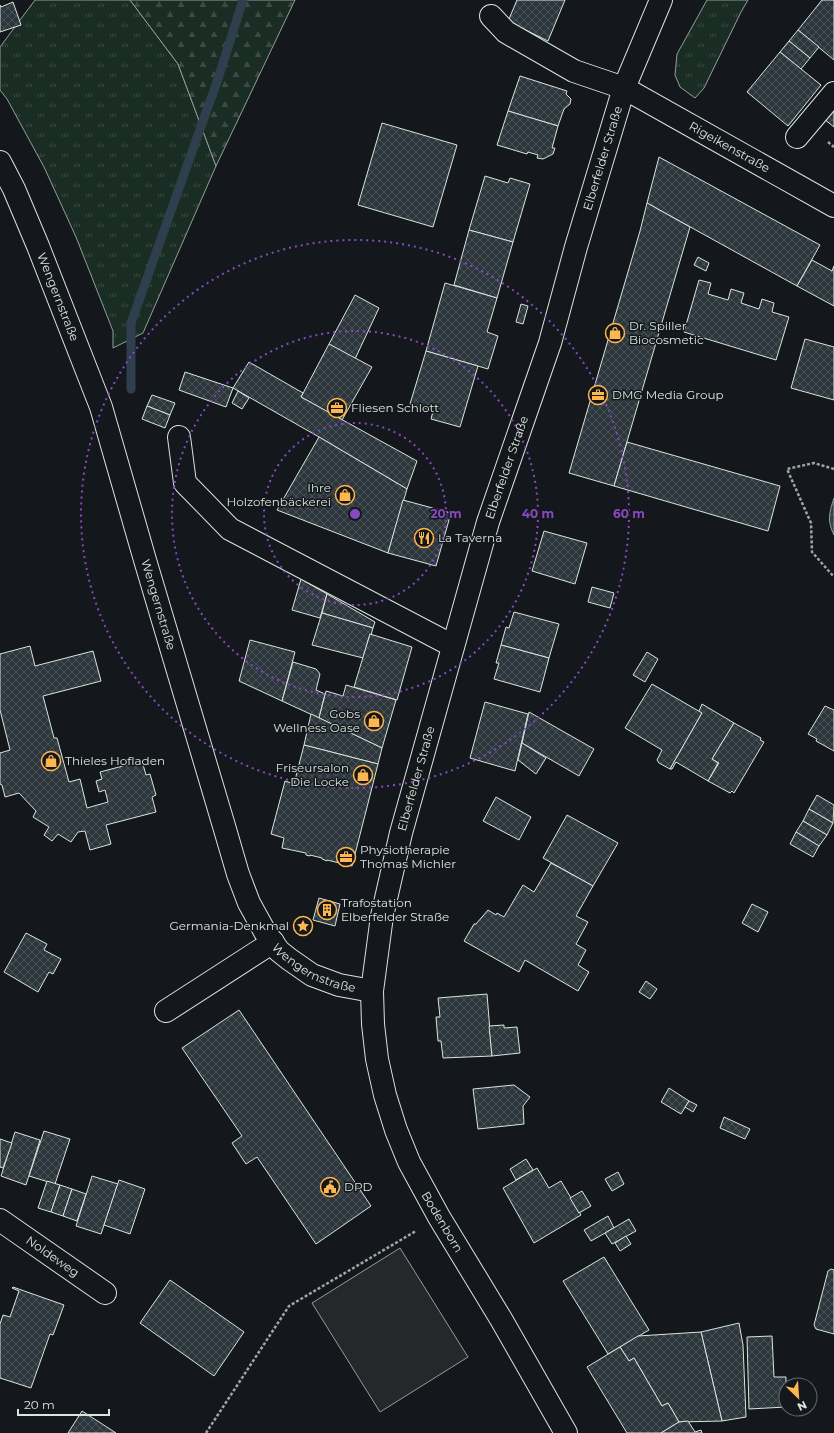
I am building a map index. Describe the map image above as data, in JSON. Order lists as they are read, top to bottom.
{
  "streets": {
    "main road": [
      "Rigeikenstraße",
      "Elberfelder Straße",
      "Wengernstraße",
      "Bodenborn",
      "Noldeweg"
    ]
  },
  "crossings": [
    ["Rigeikenstraße", "Elberfelder Straße"],
    ["Elberfelder Straße", "Wengernstraße"],
    ["Elberfelder Straße", "Bodenborn"],
    ["Wengernstraße", "Bodenborn"]
  ],
  "places": {
    "shop": [
      "Dr. Spiller Biocosmetic",
      "Ihre Holzofenbäckerei",
      "Gobs Wellness Oase",
      "Thieles Hofladen",
      "Friseursalon Die Locke"
    ],
    "office": ["DMG Media Group", "Fliesen Schlott", "Physiotherapie Thomas Michler"],
    "restaurant": ["La Taverna"],
    "building": ["Trafostation Elberfelder Straße"],
    "place": ["Germania-Denkmal"],
    "public building": ["DPD"]
  },
  "scale_bar": "20 m",
  "north": "bottom right",
  "rings": ["20 m", "40 m", "60 m"]
}
